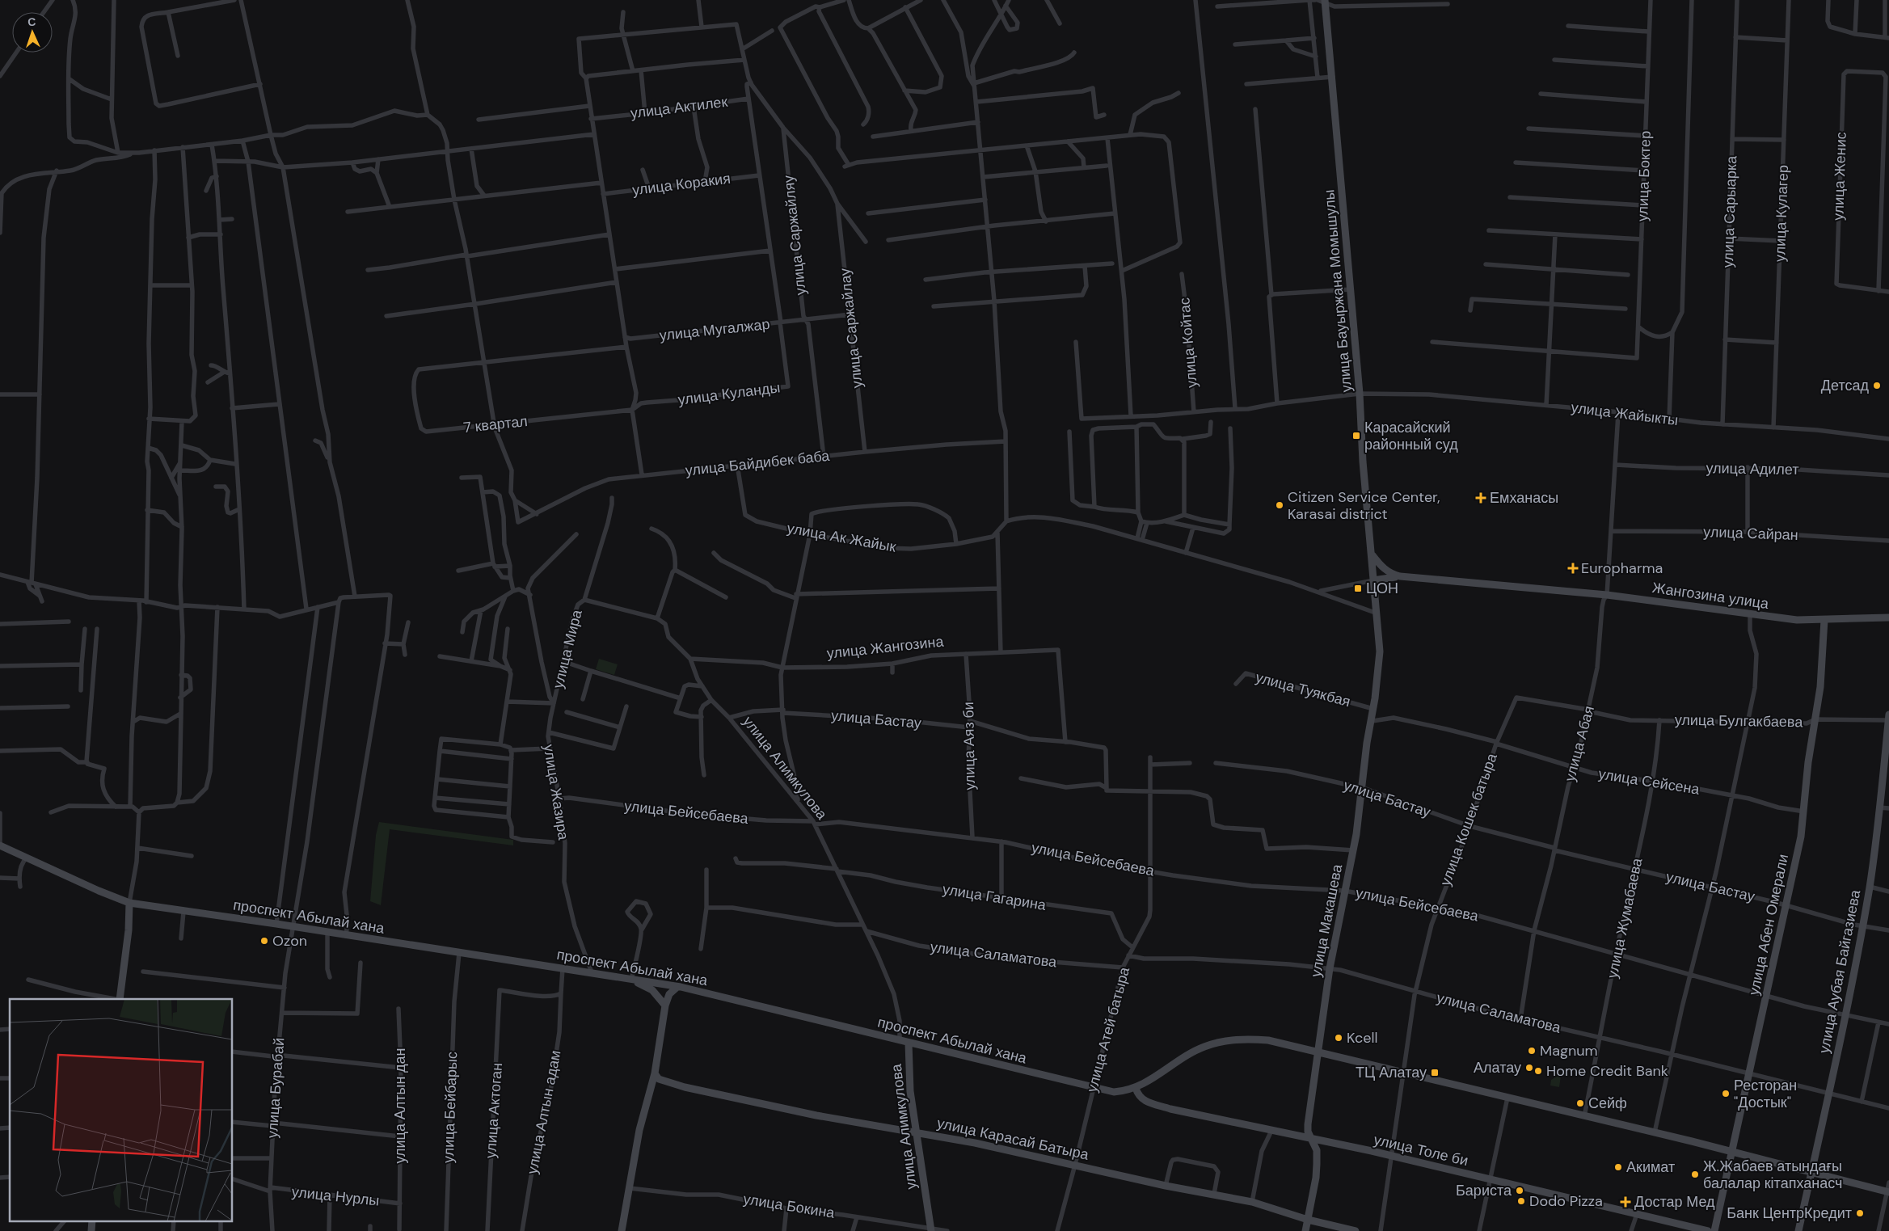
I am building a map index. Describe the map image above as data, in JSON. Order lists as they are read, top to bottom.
{
  "streets": {
    "main road": [
      "улица Бауыржана Момышулы",
      "Жангозина улица",
      "улица Алимкулова",
      "проспект Абылай хана",
      "улица Макашева",
      "улица Абен Омерали",
      "улица Аубая Байгазиева",
      "улица Карасай Батыра",
      "улица Толе би"
    ],
    "street": [
      "улица Актилек",
      "улица Боктер",
      "улица Женис",
      "улица Коракия",
      "улица Сарыарка",
      "улица Кулагер",
      "улица Саржайляу",
      "улица Саржайлау",
      "улица Мугалжар",
      "улица Койтас",
      "улица Куланды",
      "улица Жайыкты",
      "7 квартал",
      "улица Байдибек баба",
      "улица Адилет",
      "улица Сайран",
      "улица Ак Жайык",
      "улица Жангозина",
      "улица Мира",
      "улица Туякбая",
      "улица Бастау",
      "улица Булгакбаева",
      "улица Абая",
      "улица Аяз би",
      "улица Сейсена",
      "улица Жазира",
      "улица Бейсебаева",
      "улица Кошек батыра",
      "улица Гагарина",
      "улица Жумабаева",
      "улица Саламатова",
      "улица Атей батыра",
      "улица Бурабай",
      "улица Алтын дан",
      "улица Бейбарыс",
      "улица Актоган",
      "улица Алтын адам",
      "улица Нурлы",
      "улица Бокина"
    ]
  },
  "crossings": [
    ["улица Актилек", "улица Саржайляу"],
    ["улица Сарыарка", "улица Жайыкты"],
    ["улица Кулагер", "улица Жайыкты"],
    ["улица Саржайляу", "улица Мугалжар"],
    ["улица Саржайляу", "улица Байдибек баба"],
    ["улица Бауыржана Момышулы", "улица Жайыкты"],
    ["улица Бауыржана Момышулы", "улица Макашева"],
    ["улица Саржайлау", "улица Мугалжар"],
    ["улица Саржайлау", "улица Байдибек баба"],
    ["улица Мугалжар", "улица Куланды"],
    ["улица Койтас", "улица Жайыкты"],
    ["улица Куланды", "7 квартал"],
    ["улица Жайыкты", "улица Абая"],
    ["улица Байдибек баба", "улица Ак Жайык"],
    ["улица Адилет", "улица Абая"],
    ["улица Сайран", "улица Абая"],
    ["Жангозина улица", "улица Абая"],
    ["Жангозина улица", "улица Абен Омерали"],
    ["улица Жангозина", "улица Аяз би"],
    ["улица Жангозина", "улица Алимкулова"],
    ["улица Мира", "улица Алимкулова"],
    ["улица Мира", "улица Жазира"],
    ["улица Туякбая", "улица Макашева"],
    ["улица Бастау", "улица Абая"],
    ["улица Бастау", "улица Аяз би"],
    ["улица Бастау", "улица Алимкулова"],
    ["улица Бастау", "улица Кошек батыра"],
    ["улица Бастау", "улица Жумабаева"],
    ["улица Бастау", "улица Макашева"],
    ["улица Бастау", "улица Абен Омерали"],
    ["улица Бастау", "улица Аубая Байгазиева"],
    ["улица Булгакбаева", "улица Абая"],
    ["улица Булгакбаева", "улица Кошек батыра"],
    ["улица Булгакбаева", "улица Жумабаева"],
    ["улица Булгакбаева", "улица Абен Омерали"],
    ["улица Булгакбаева", "улица Аубая Байгазиева"],
    ["улица Абая", "улица Сейсена"],
    ["улица Абая", "улица Бейсебаева"],
    ["улица Абая", "улица Саламатова"],
    ["улица Аяз би", "улица Бейсебаева"],
    ["улица Алимкулова", "улица Бейсебаева"],
    ["улица Алимкулова", "улица Гагарина"],
    ["улица Алимкулова", "проспект Абылай хана"],
    ["улица Алимкулова", "улица Саламатова"],
    ["улица Алимкулова", "улица Карасай Батыра"],
    ["улица Алимкулова", "улица Бокина"],
    ["улица Сейсена", "улица Кошек батыра"],
    ["улица Сейсена", "улица Жумабаева"],
    ["улица Сейсена", "улица Макашева"],
    ["улица Сейсена", "улица Абен Омерали"],
    ["улица Жазира", "улица Бейсебаева"],
    ["улица Жазира", "проспект Абылай хана"],
    ["улица Бейсебаева", "улица Кошек батыра"],
    ["улица Бейсебаева", "улица Жумабаева"],
    ["улица Бейсебаева", "улица Макашева"],
    ["улица Бейсебаева", "улица Абен Омерали"],
    ["улица Бейсебаева", "улица Аубая Байгазиева"],
    ["улица Бейсебаева", "улица Атей батыра"],
    ["улица Кошек батыра", "проспект Абылай хана"],
    ["улица Кошек батыра", "улица Саламатова"],
    ["улица Кошек батыра", "улица Толе би"],
    ["улица Гагарина", "улица Атей батыра"],
    ["проспект Абылай хана", "улица Жумабаева"],
    ["проспект Абылай хана", "улица Макашева"],
    ["проспект Абылай хана", "улица Абен Омерали"],
    ["проспект Абылай хана", "улица Аубая Байгазиева"],
    ["проспект Абылай хана", "улица Атей батыра"],
    ["проспект Абылай хана", "улица Бурабай"],
    ["проспект Абылай хана", "улица Бейбарыс"],
    ["проспект Абылай хана", "улица Алтын адам"],
    ["проспект Абылай хана", "улица Толе би"],
    ["улица Жумабаева", "улица Саламатова"],
    ["улица Макашева", "улица Саламатова"],
    ["улица Макашева", "улица Карасай Батыра"],
    ["улица Макашева", "улица Толе би"],
    ["улица Абен Омерали", "улица Саламатова"],
    ["улица Саламатова", "улица Аубая Байгазиева"],
    ["улица Саламатова", "улица Атей батыра"],
    ["улица Атей батыра", "улица Карасай Батыра"],
    ["улица Бурабай", "улица Нурлы"],
    ["улица Алтын дан", "улица Нурлы"],
    ["улица Актоган", "улица Алтын адам"]
  ],
  "places": {
    "other": [
      "Детсад",
      "Citizen Service Center, Karasai district",
      "Ozon",
      "Kcell",
      "Magnum",
      "Алатау",
      "Home Credit Bank",
      "Ресторан \"Достык\"",
      "Сейф",
      "Акимат",
      "Ж.Жабаев атындағы балалар кітапханасч",
      "Бариста",
      "Dodo Pizza",
      "Банк ЦентрКредит"
    ],
    "transit": ["Карасайский районный суд", "ЦОН", "ТЦ Алатау"],
    "health": ["Емханасы", "Europharma", "Достар Мед"]
  },
  "north": "top"
}
